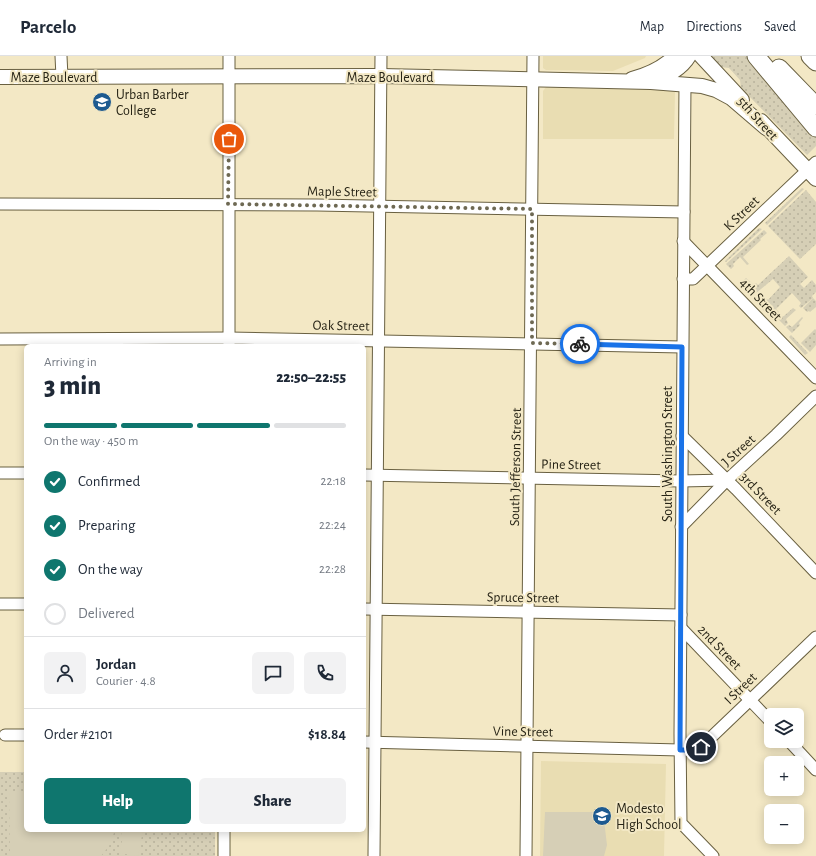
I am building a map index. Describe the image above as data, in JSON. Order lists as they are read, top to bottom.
{
  "streets": {
    "main road": ["Maze Boulevard", "5th Street"],
    "street": [
      "Maple Street",
      "K Street",
      "4th Street",
      "Oak Street",
      "J Street",
      "South Washington Street",
      "Pine Street",
      "South Jefferson Street",
      "3rd Street",
      "Spruce Street",
      "2nd Street",
      "I Street",
      "Vine Street"
    ]
  },
  "crossings": [
    ["Maze Boulevard", "5th Street"],
    ["Maze Boulevard", "South Washington Street"],
    ["Maze Boulevard", "South Jefferson Street"],
    ["5th Street", "K Street"],
    ["Maple Street", "South Washington Street"],
    ["Maple Street", "South Jefferson Street"],
    ["K Street", "4th Street"],
    ["K Street", "South Washington Street"],
    ["4th Street", "South Washington Street"],
    ["Oak Street", "South Washington Street"],
    ["Oak Street", "South Jefferson Street"],
    ["J Street", "South Washington Street"],
    ["J Street", "Pine Street"],
    ["J Street", "3rd Street"],
    ["South Washington Street", "Pine Street"],
    ["South Washington Street", "3rd Street"],
    ["South Washington Street", "Spruce Street"],
    ["South Washington Street", "2nd Street"],
    ["South Washington Street", "I Street"],
    ["South Washington Street", "Vine Street"],
    ["Pine Street", "South Jefferson Street"],
    ["Pine Street", "3rd Street"],
    ["South Jefferson Street", "Spruce Street"],
    ["South Jefferson Street", "Vine Street"],
    ["2nd Street", "I Street"],
    ["I Street", "Vine Street"]
  ],
  "places": {
    "school or university": ["Urban Barber College", "Modesto High School"]
  },
  "page": {
    "header": "Parcelo",
    "nav": ["Map", "Directions", "Saved"],
    "heading": ["3 min", "Arriving in", "22:50–22:55"],
    "panel": [
      "Jordan",
      "Courier · 4.8",
      "Order #2101",
      "$18.84"
    ],
    "bar": "On the way · 450 m",
    "list": [
      ["Confirmed", "22:18"],
      ["Preparing", "22:24"],
      ["On the way", "22:28"],
      "Delivered"
    ],
    "map_buttons": ["+", "−"],
    "buttons": ["Help", "Share"]
  }
}
